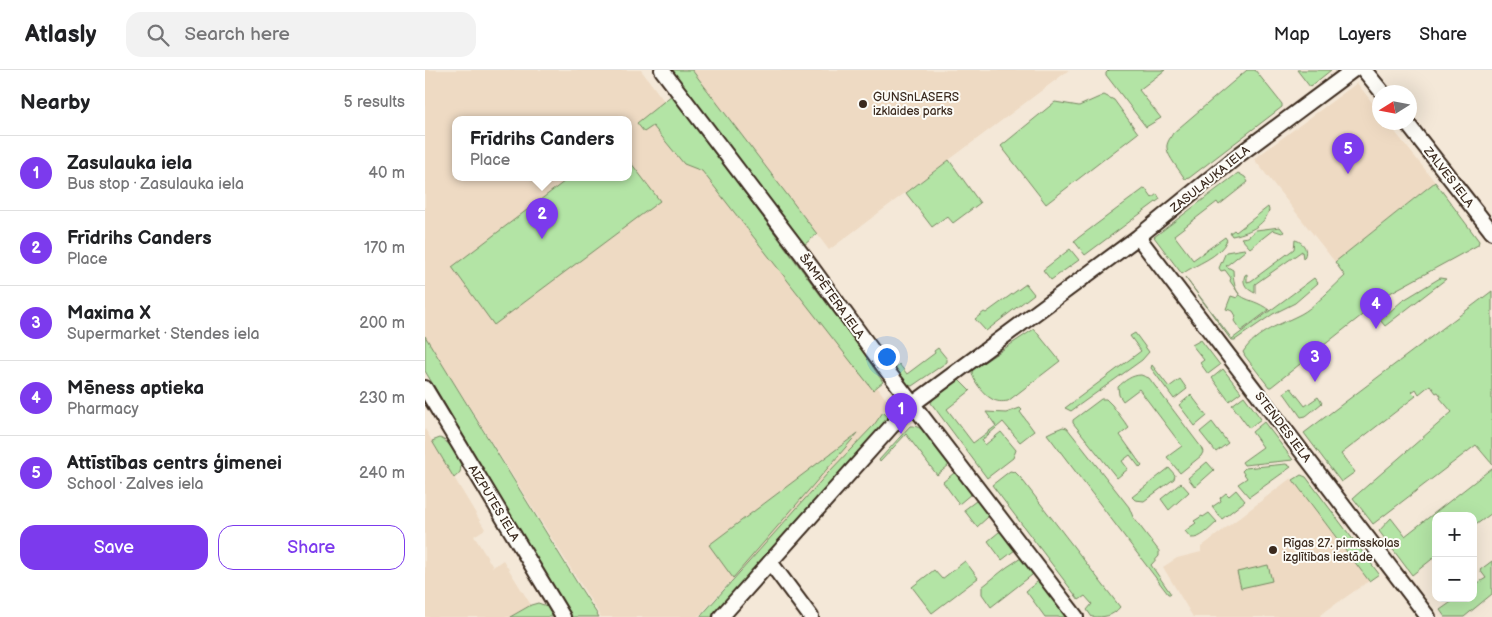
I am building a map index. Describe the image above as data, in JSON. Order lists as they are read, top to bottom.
{
  "streets": {
    "street": [
      "ZALVES IELA",
      "ZASULAUKA IELA",
      "ŠAMPĒTERA IELA",
      "STENDES IELA",
      "AIZPUTES IELA"
    ]
  },
  "crossings": [
    ["ZASULAUKA IELA", "ŠAMPĒTERA IELA"],
    ["ZASULAUKA IELA", "STENDES IELA"]
  ],
  "places": ["GUNSnLASERS izklaides parks", "Rīgas 27. pirmsskolas izglītības iestāde"],
  "north": "left",
  "page": {
    "header": "Atlasly",
    "search": "Search here",
    "nav": ["Map", "Layers", "Share"],
    "heading": ["Nearby", "5 results"],
    "popup": ["Frīdrihs Canders", "Place"],
    "pins": [
      "5",
      "2",
      "4",
      "3",
      "1"
    ],
    "list": [
      {
        "mark": "1",
        "name": "Zasulauka iela",
        "note": "Bus stop · Zasulauka iela",
        "value": "40 m"
      },
      {
        "mark": "2",
        "name": "Frīdrihs Canders",
        "note": "Place",
        "value": "170 m"
      },
      {
        "mark": "3",
        "name": "Maxima X",
        "note": "Supermarket · Stendes iela",
        "value": "200 m"
      },
      {
        "mark": "4",
        "name": "Mēness aptieka",
        "note": "Pharmacy",
        "value": "230 m"
      },
      {
        "mark": "5",
        "name": "Attīstības centrs ģimenei",
        "note": "School · Zalves iela",
        "value": "240 m"
      }
    ],
    "buttons": ["Save", "Share"],
    "map_buttons": ["+", "−"]
  }
}
